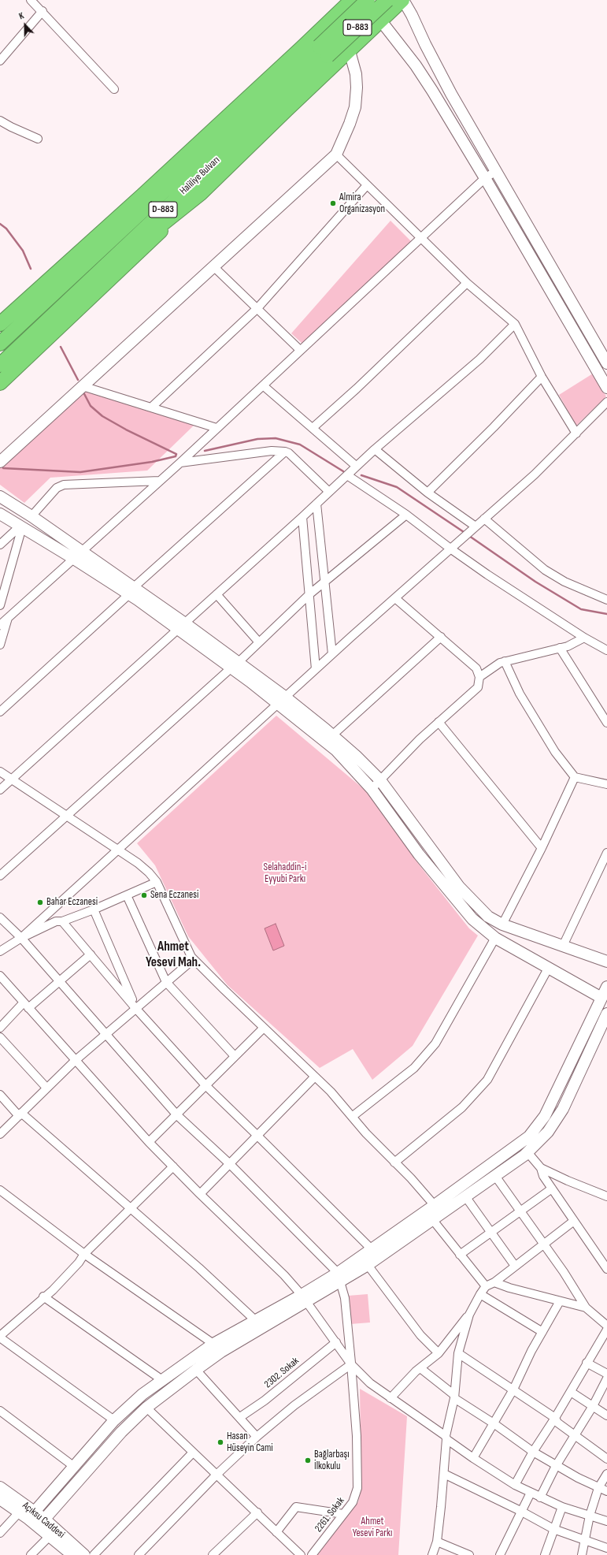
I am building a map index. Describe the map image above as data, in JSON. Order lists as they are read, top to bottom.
{
  "streets": {
    "highway": ["D-883", "Haliliye Bulvarı"],
    "main road": ["Açıksu Caddesi"],
    "street": ["2302. Sokak", "2261. Sokak"]
  },
  "districts": ["Ahmet Yesevi Mah."],
  "parks": ["Selahaddin-i Eyyubi Parkı", "Ahmet Yesevi Parkı"],
  "places": [
    "Almira Organizasyon",
    "Sena Eczanesi",
    "Bahar Eczanesi",
    "Hasan Hüseyin Cami",
    "Bağlarbaşı İlkokulu"
  ],
  "north": "top"
}
